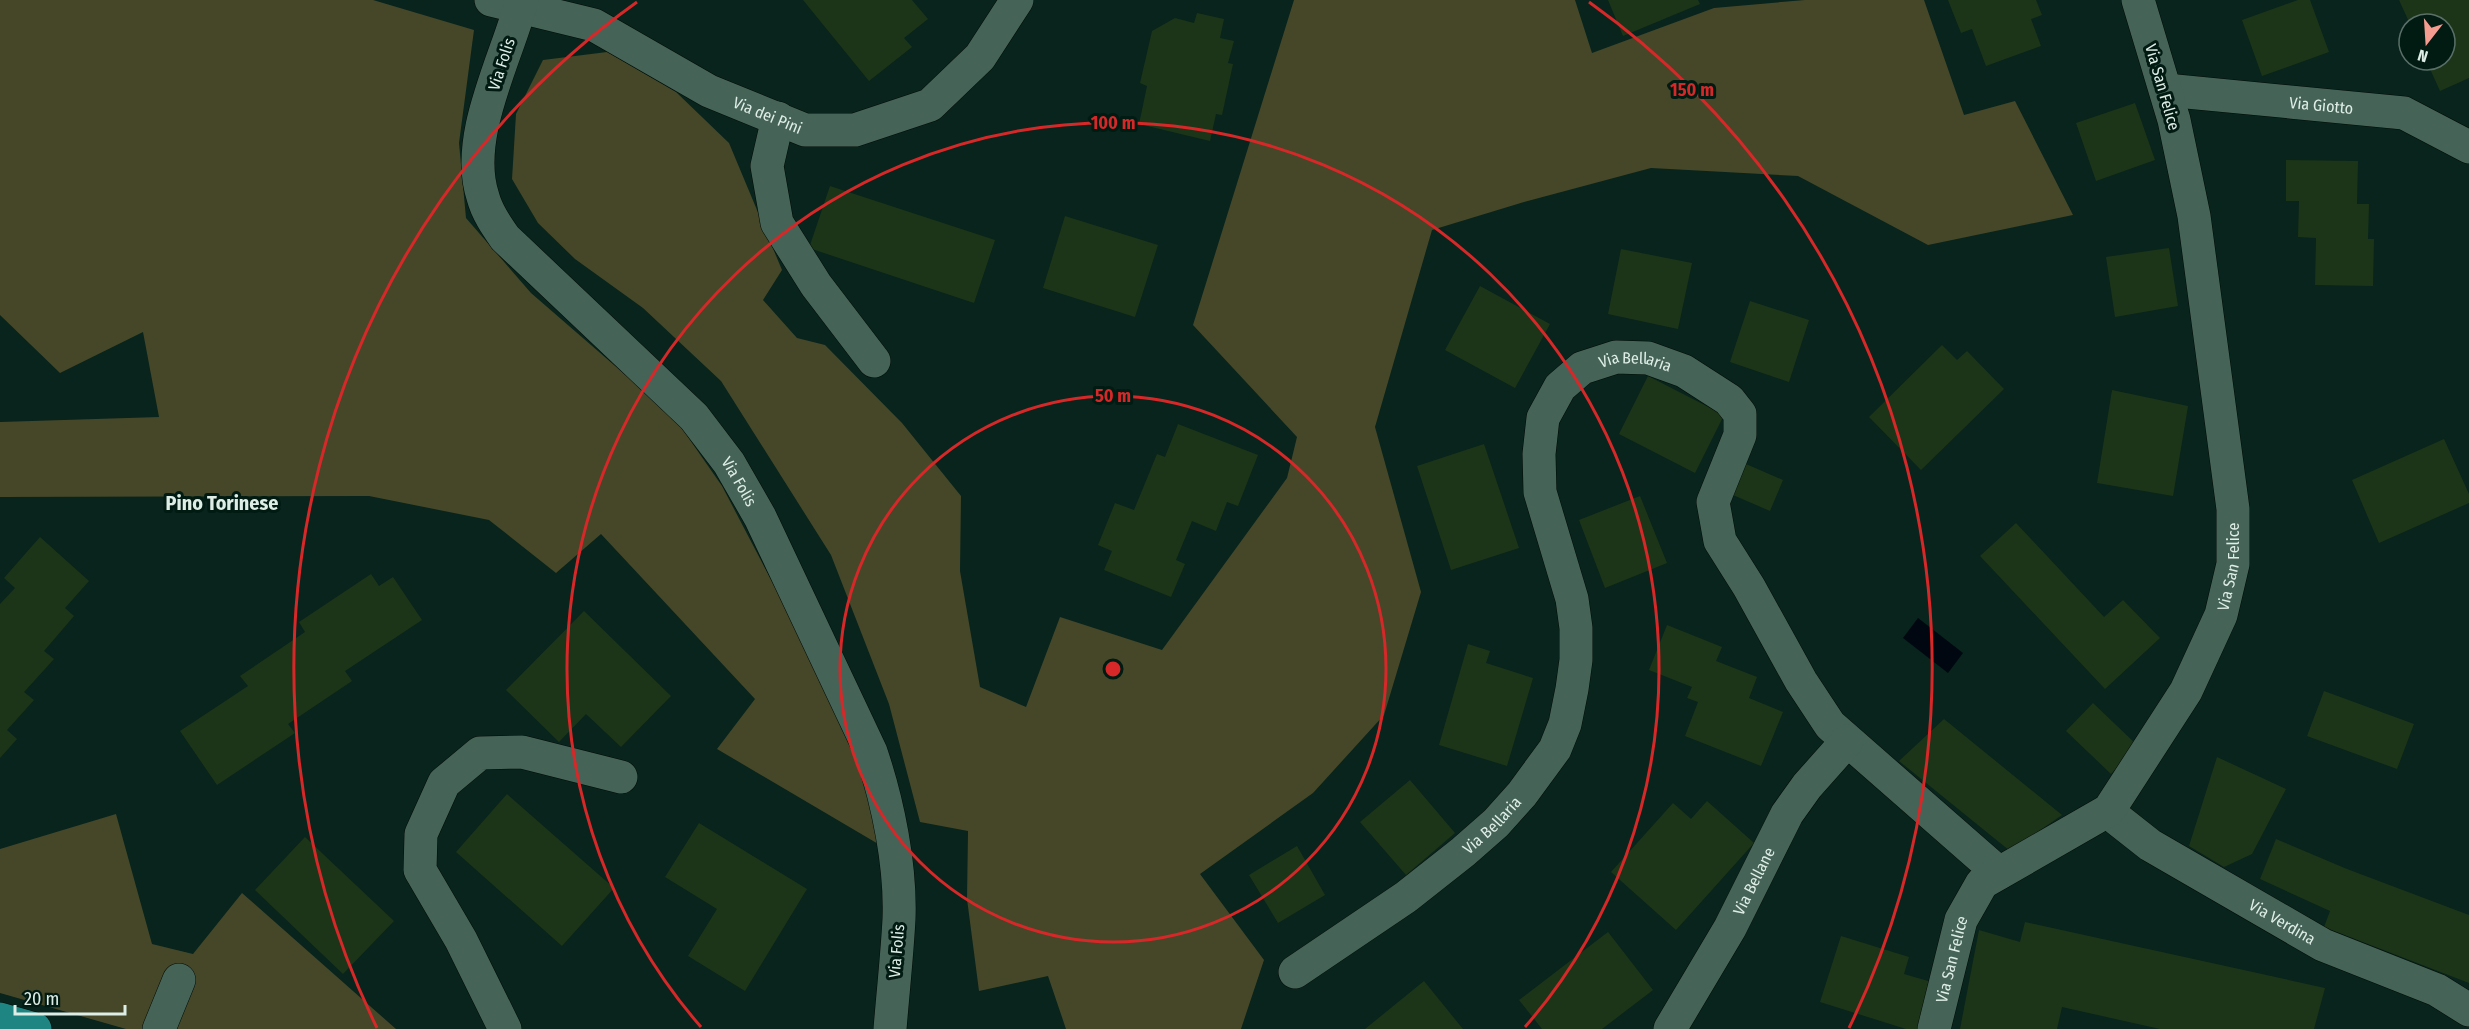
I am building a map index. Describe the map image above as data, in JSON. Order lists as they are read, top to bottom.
{
  "streets": {
    "street": [
      "Via Folis",
      "Via San Felice",
      "Via Giotto",
      "Via dei Pini",
      "Via Bellaria",
      "Via Bellane",
      "Via Verdina"
    ]
  },
  "crossings": [
    ["Via Folis", "Via dei Pini"],
    ["Via San Felice", "Via Giotto"],
    ["Via San Felice", "Via Bellaria"],
    ["Via San Felice", "Via Verdina"],
    ["Via Bellaria", "Via Bellane"]
  ],
  "districts": ["Pino Torinese"],
  "scale_bar": "20 m",
  "north": "bottom",
  "rings": ["150 m", "100 m", "50 m"]
}
